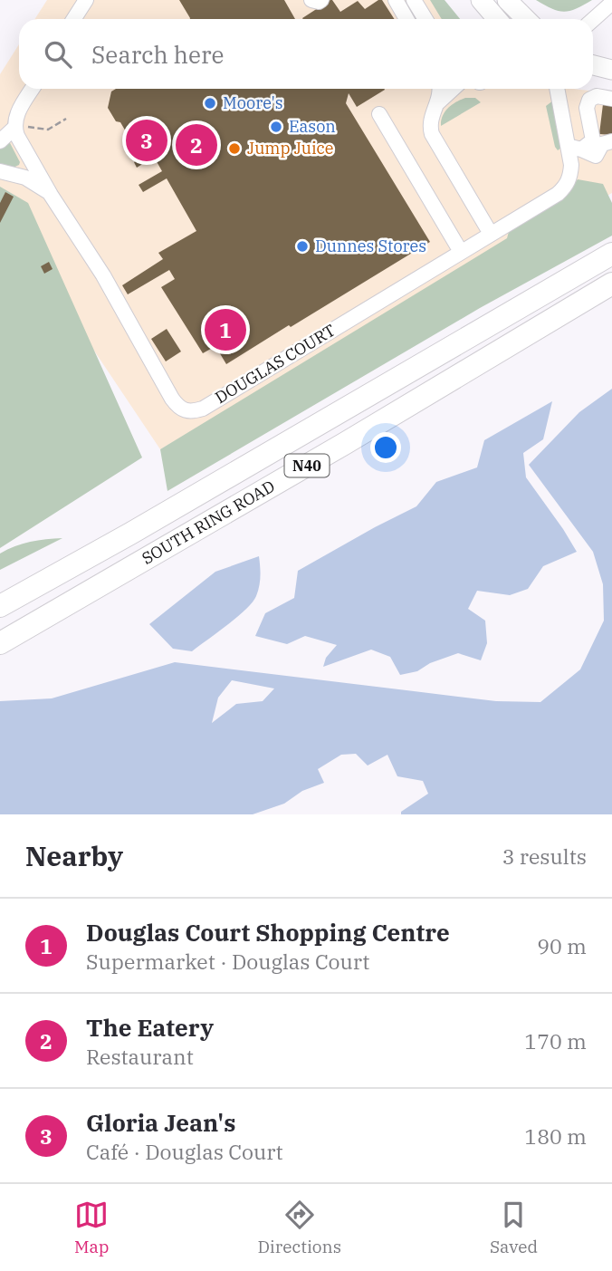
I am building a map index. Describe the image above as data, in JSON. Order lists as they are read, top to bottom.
{
  "streets": {
    "highway": ["N40", "SOUTH RING ROAD"],
    "street": ["DOUGLAS COURT"]
  },
  "places": [
    "Moore's",
    "Eason",
    "Jump Juice",
    "Dunnes Stores"
  ],
  "page": {
    "search": "Search here",
    "pins": ["3", "2", "1"],
    "heading": ["Nearby", "3 results"],
    "list": [
      {
        "mark": "1",
        "name": "Douglas Court Shopping Centre",
        "note": "Supermarket · Douglas Court",
        "value": "90 m"
      },
      {
        "mark": "2",
        "name": "The Eatery",
        "note": "Restaurant",
        "value": "170 m"
      },
      {
        "mark": "3",
        "name": "Gloria Jean's",
        "note": "Café · Douglas Court",
        "value": "180 m"
      }
    ],
    "nav": ["Map", "Directions", "Saved"]
  }
}
